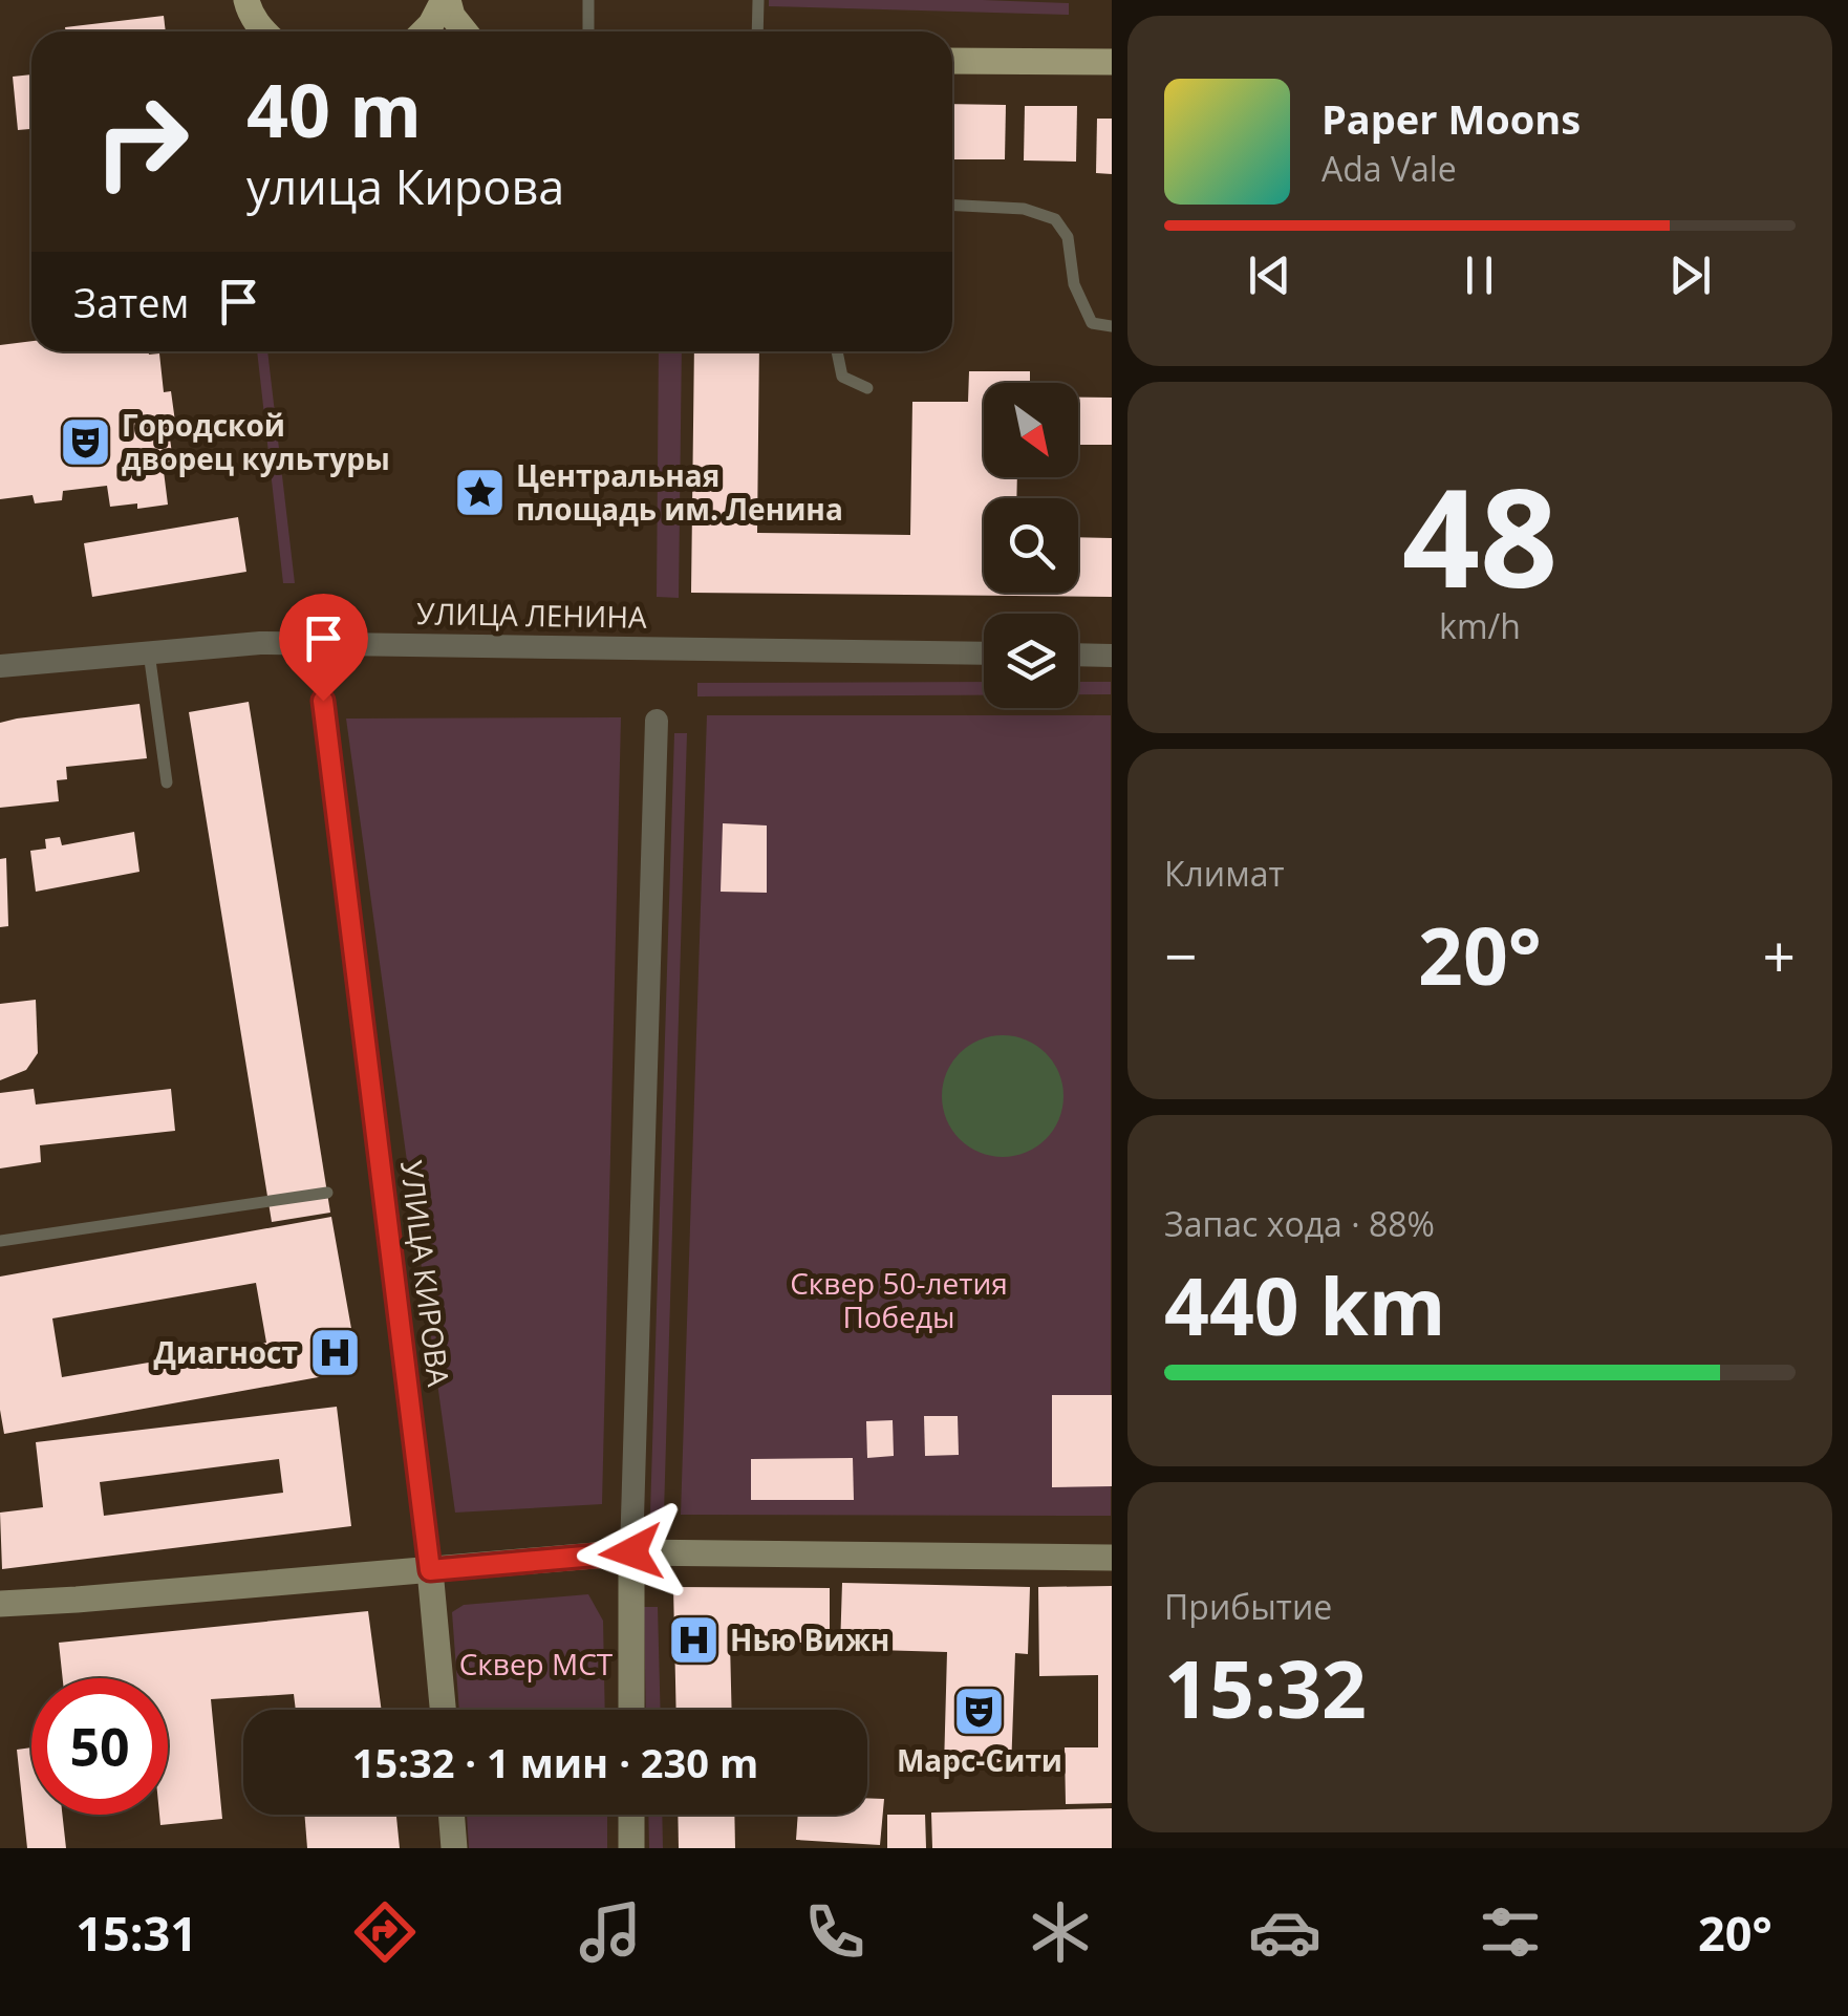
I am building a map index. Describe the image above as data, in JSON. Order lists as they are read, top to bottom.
{
  "streets": {
    "main road": ["УЛИЦА КИРОВА"],
    "street": ["УЛИЦА ЛЕНИНА"]
  },
  "parks": ["Сквер 50-летия Победы", "Сквер МСТ"],
  "places": {
    "theatre": ["Городской дворец культуры", "Марс-Сити"],
    "place": ["Центральная площадь им. Ленина"],
    "hospital": ["Диагност", "Нью Вижн"]
  },
  "north": "bottom right",
  "page": {
    "turn": ["40 m", "улица Кирова"],
    "song": ["Paper Moons", "Ada Vale"],
    "then": "Затем",
    "tile": [
      ["48", "km/h"],
      "Климат",
      ["Запас хода · 88%", "440 km"],
      ["Прибытие", "15:32"]
    ],
    "heat": ["−", "20°", "+"],
    "limit": "50",
    "trip": "15:32 · 1 мин · 230 m",
    "tabs": ["15:31", "20°"]
  }
}
